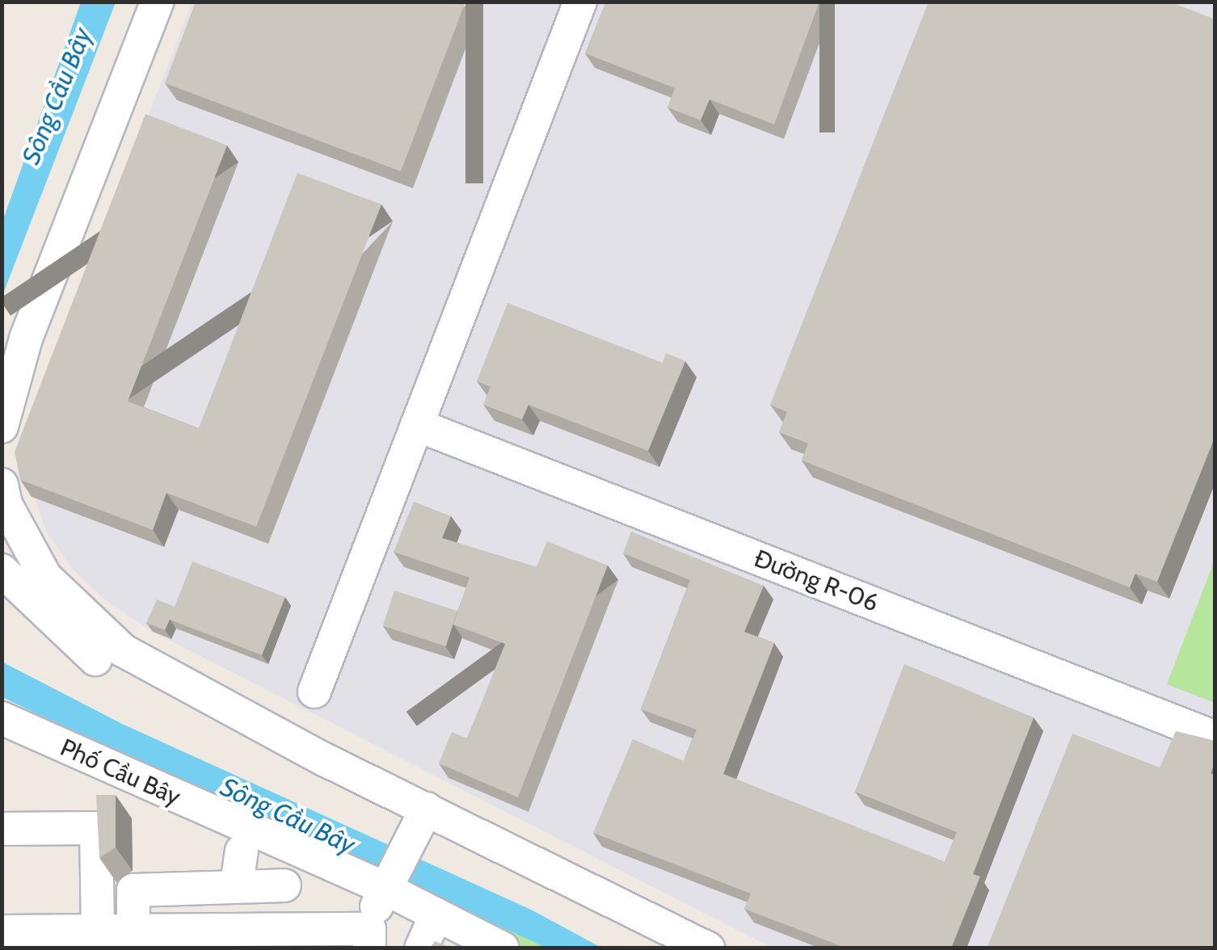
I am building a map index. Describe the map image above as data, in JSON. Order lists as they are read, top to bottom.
{
  "streets": {
    "street": ["Đường R-06", "Phố Cầu Bây"]
  },
  "water": ["Sông Cầu Bây"]
}
